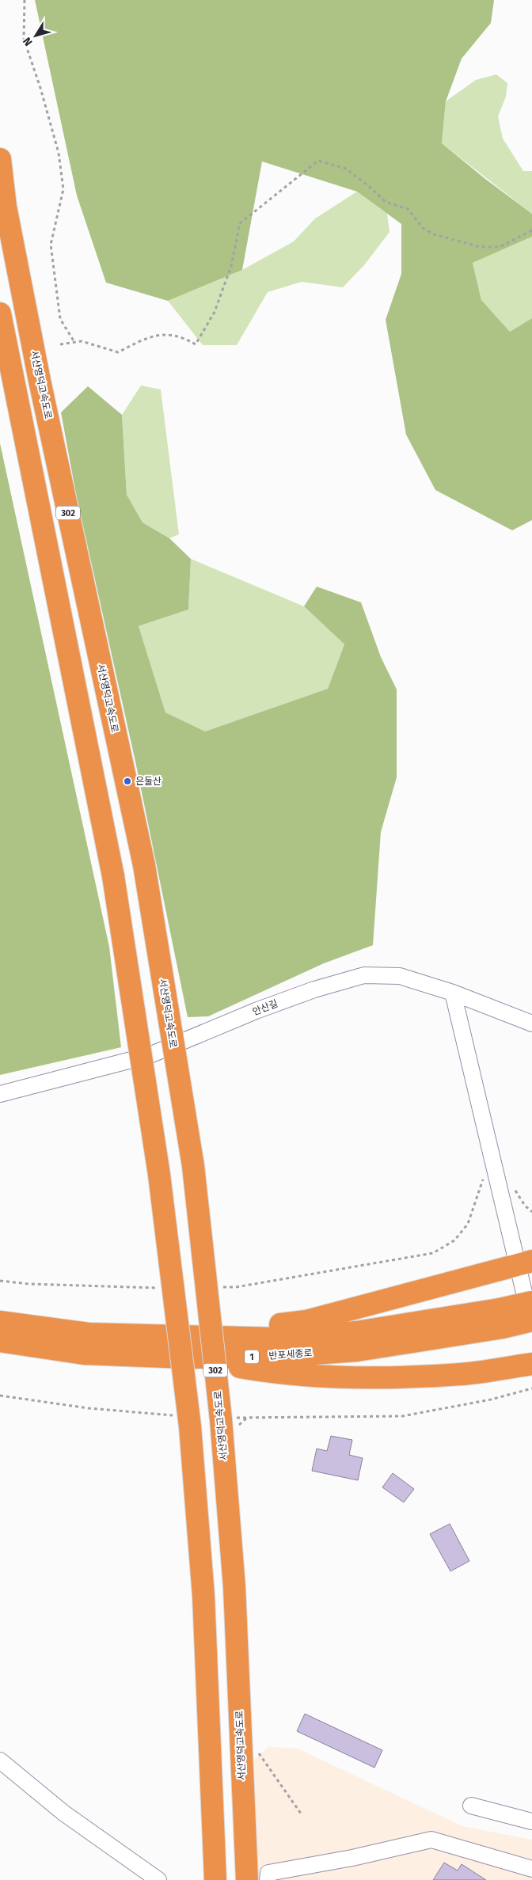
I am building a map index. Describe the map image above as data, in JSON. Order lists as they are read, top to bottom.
{
  "streets": {
    "highway": [
      "서산영덕고속도로",
      "302",
      "반포세종로",
      "1"
    ],
    "street": ["안산길"]
  },
  "places": ["은둘산"],
  "north": "bottom left"
}
